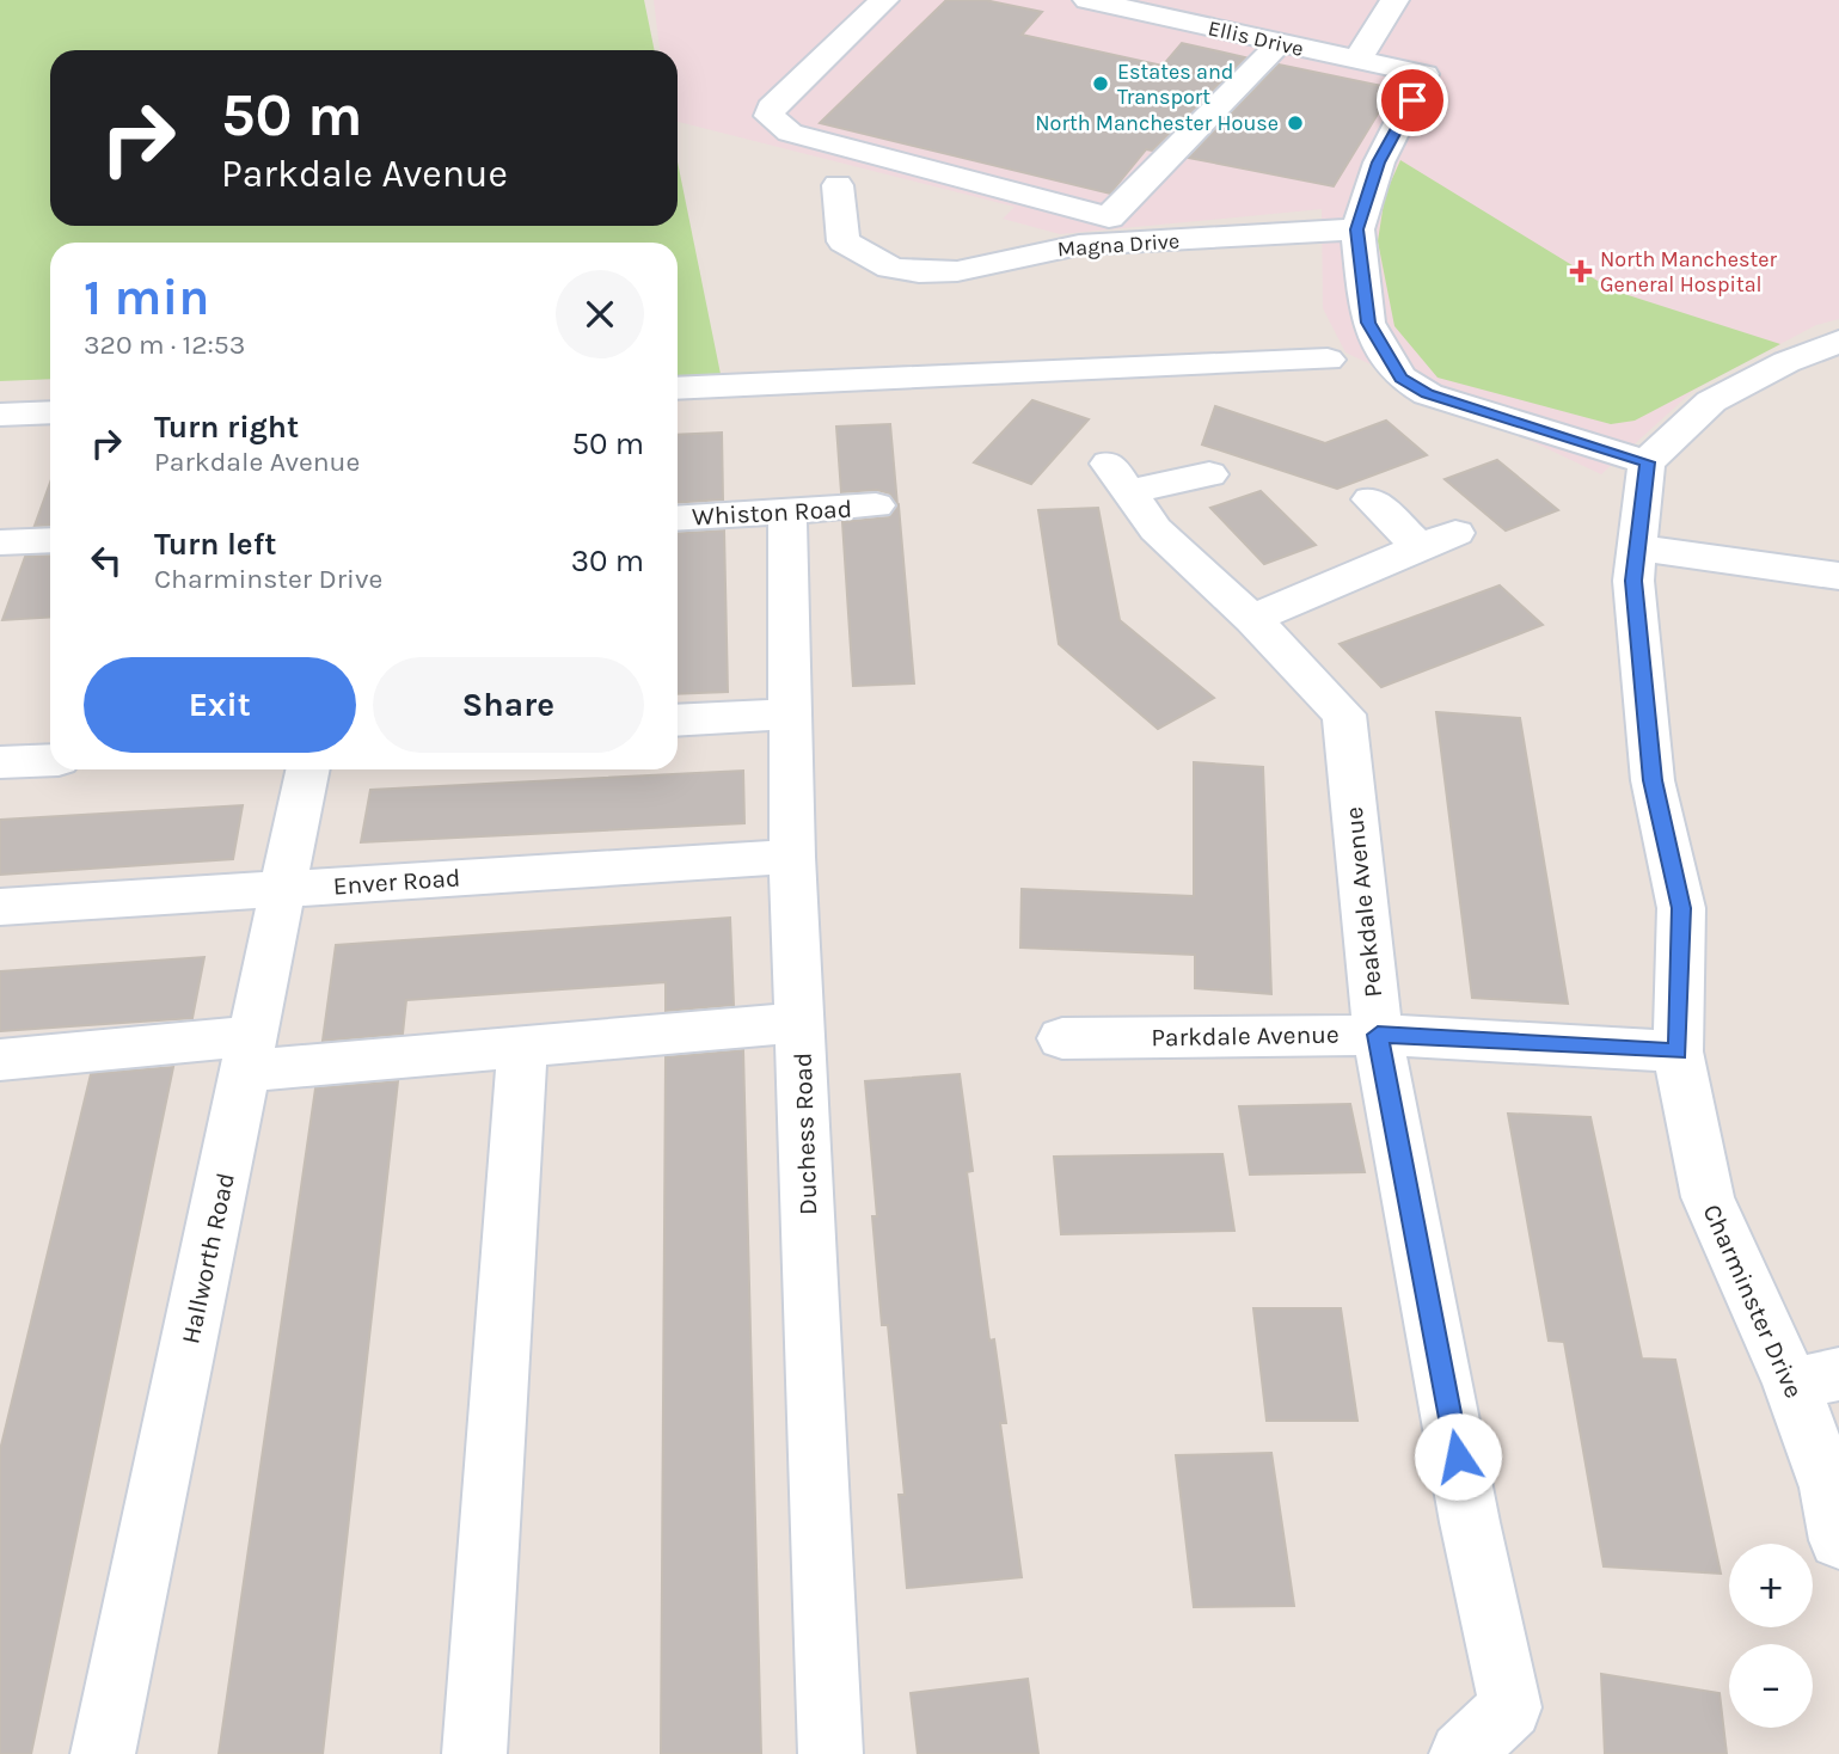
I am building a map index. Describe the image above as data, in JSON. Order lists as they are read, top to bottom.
{
  "streets": {
    "street": [
      "Ellis Drive",
      "Magna Drive",
      "Whiston Road",
      "Enver Road",
      "Peakdale Avenue",
      "Parkdale Avenue",
      "Duchess Road",
      "Hallworth Road",
      "Charminster Drive"
    ]
  },
  "crossings": [
    ["Ellis Drive", "Magna Drive"],
    ["Whiston Road", "Duchess Road"],
    ["Enver Road", "Duchess Road"],
    ["Enver Road", "Hallworth Road"],
    ["Peakdale Avenue", "Parkdale Avenue"],
    ["Parkdale Avenue", "Charminster Drive"]
  ],
  "places": {
    "other": ["Estates and Transport", "North Manchester House"],
    "health": ["North Manchester General Hospital"]
  },
  "page": {
    "turn": ["50 m", "Parkdale Avenue"],
    "heading": ["1 min", "320 m · 12:53"],
    "list": [
      {
        "name": "Turn right",
        "note": "Parkdale Avenue",
        "value": "50 m"
      },
      {
        "name": "Turn left",
        "note": "Charminster Drive",
        "value": "30 m"
      }
    ],
    "buttons": ["Exit", "Share"],
    "map_buttons": ["+", "−"]
  }
}
